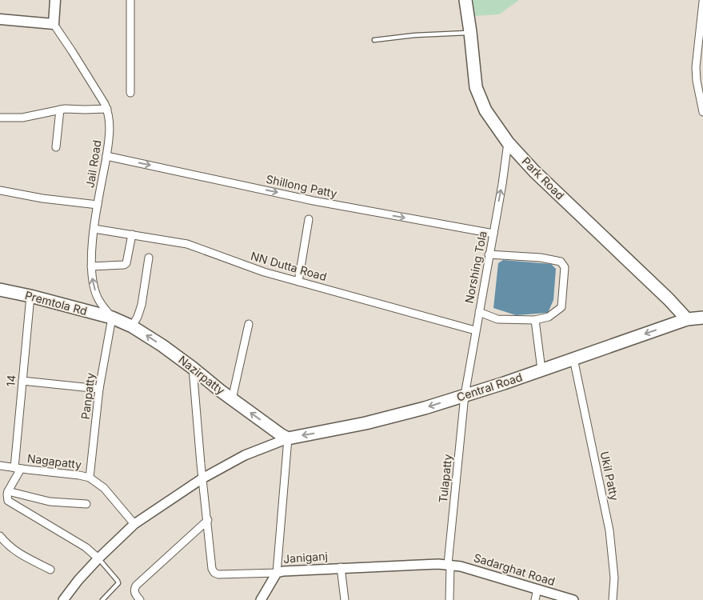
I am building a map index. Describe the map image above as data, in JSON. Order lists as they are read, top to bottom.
{
  "streets": {
    "main road": [
      "Park Road",
      "Premtola Rd",
      "Nazirpatty",
      "Central Road"
    ],
    "street": [
      "Jail Road",
      "Shillong Patty",
      "NN Dutta Road",
      "Norshing Tola",
      "14",
      "Panpatty",
      "Nagapatty",
      "Ukil Patty",
      "Tulapatty",
      "Janiganj",
      "Sadarghat Road"
    ]
  },
  "crossings": [
    ["Jail Road", "Shillong Patty"],
    ["Jail Road", "NN Dutta Road"],
    ["Jail Road", "Premtola Rd"],
    ["Jail Road", "Nazirpatty"],
    ["Jail Road", "Panpatty"],
    ["Park Road", "Norshing Tola"],
    ["Park Road", "Central Road"],
    ["Shillong Patty", "Norshing Tola"],
    ["NN Dutta Road", "Norshing Tola"],
    ["Norshing Tola", "Central Road"],
    ["Norshing Tola", "Tulapatty"],
    ["Premtola Rd", "Nazirpatty"],
    ["Premtola Rd", "14"],
    ["Premtola Rd", "Panpatty"],
    ["Nazirpatty", "Central Road"],
    ["Nazirpatty", "Panpatty"],
    ["Nazirpatty", "Janiganj"],
    ["14", "Nagapatty"],
    ["Central Road", "Ukil Patty"],
    ["Central Road", "Tulapatty"],
    ["Central Road", "Janiganj"],
    ["Panpatty", "Nagapatty"],
    ["Tulapatty", "Janiganj"],
    ["Tulapatty", "Sadarghat Road"],
    ["Janiganj", "Sadarghat Road"]
  ],
  "one_way": [
    "Shillong Patty",
    "Norshing Tola",
    "Nazirpatty",
    "Central Road"
  ]
}
